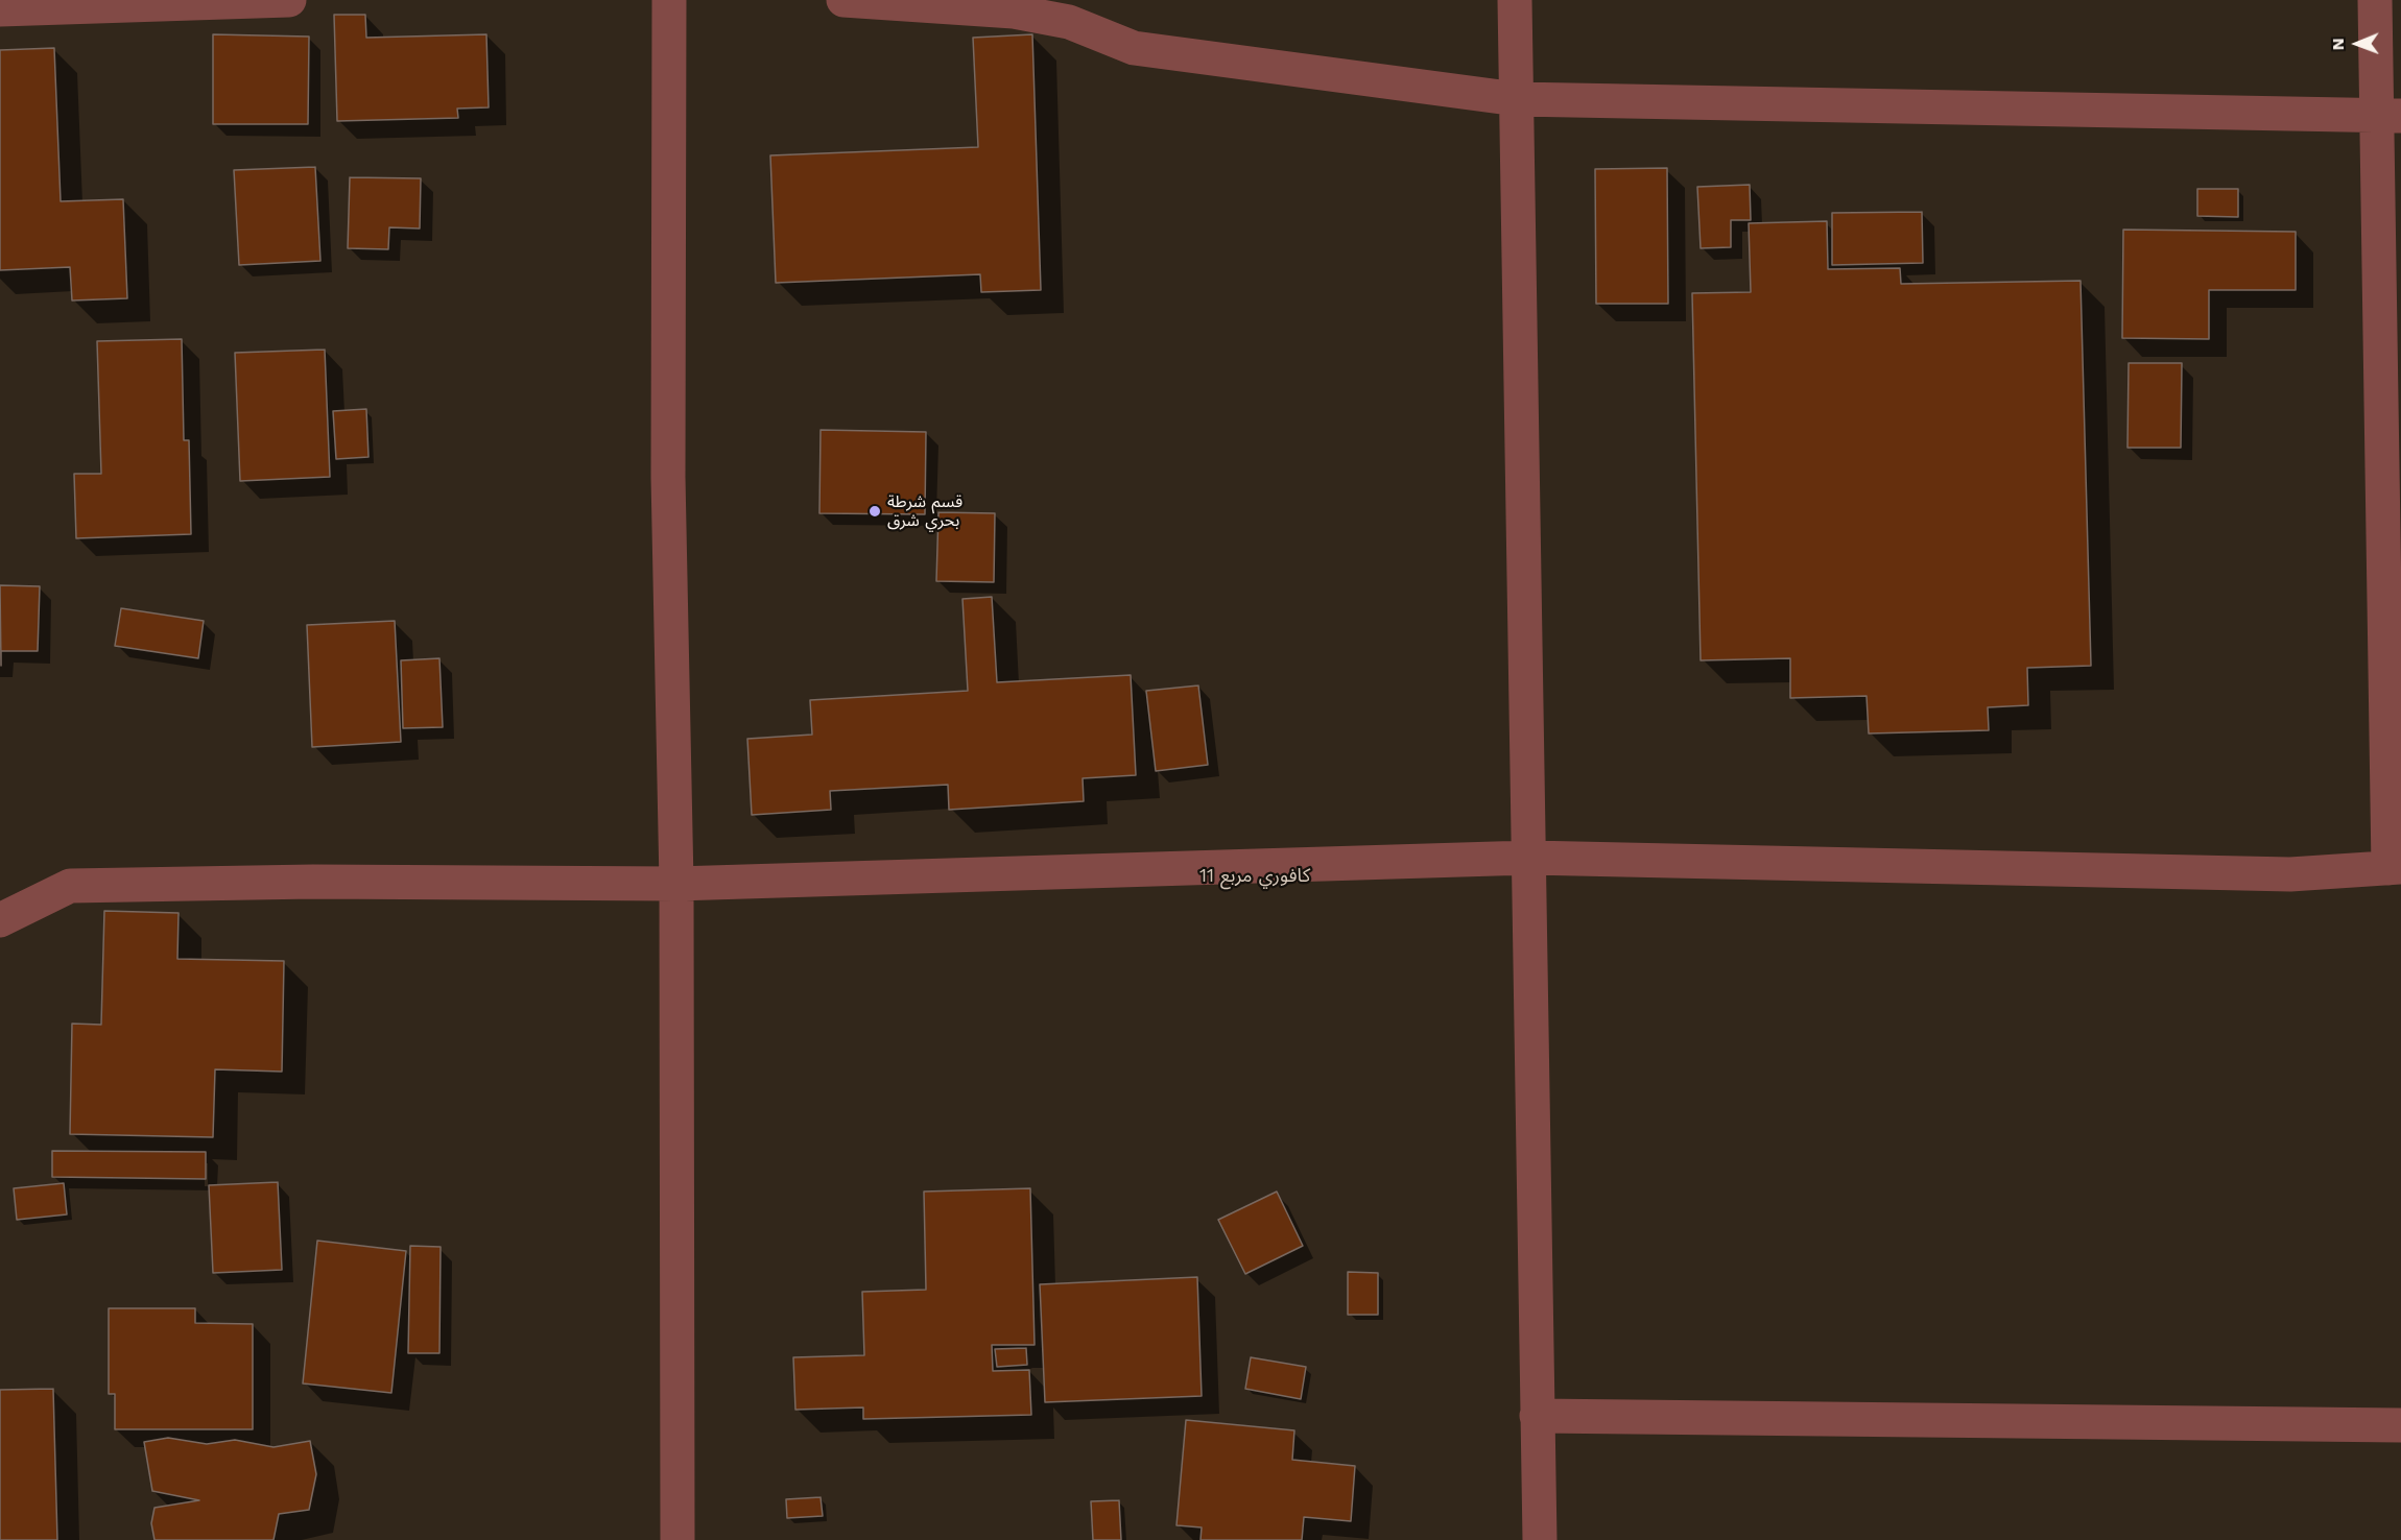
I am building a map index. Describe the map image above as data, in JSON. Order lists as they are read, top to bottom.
{
  "districts": ["كافوري مربع 11"],
  "places": ["قسم شرطة بحري شرق"],
  "north": "left"
}
